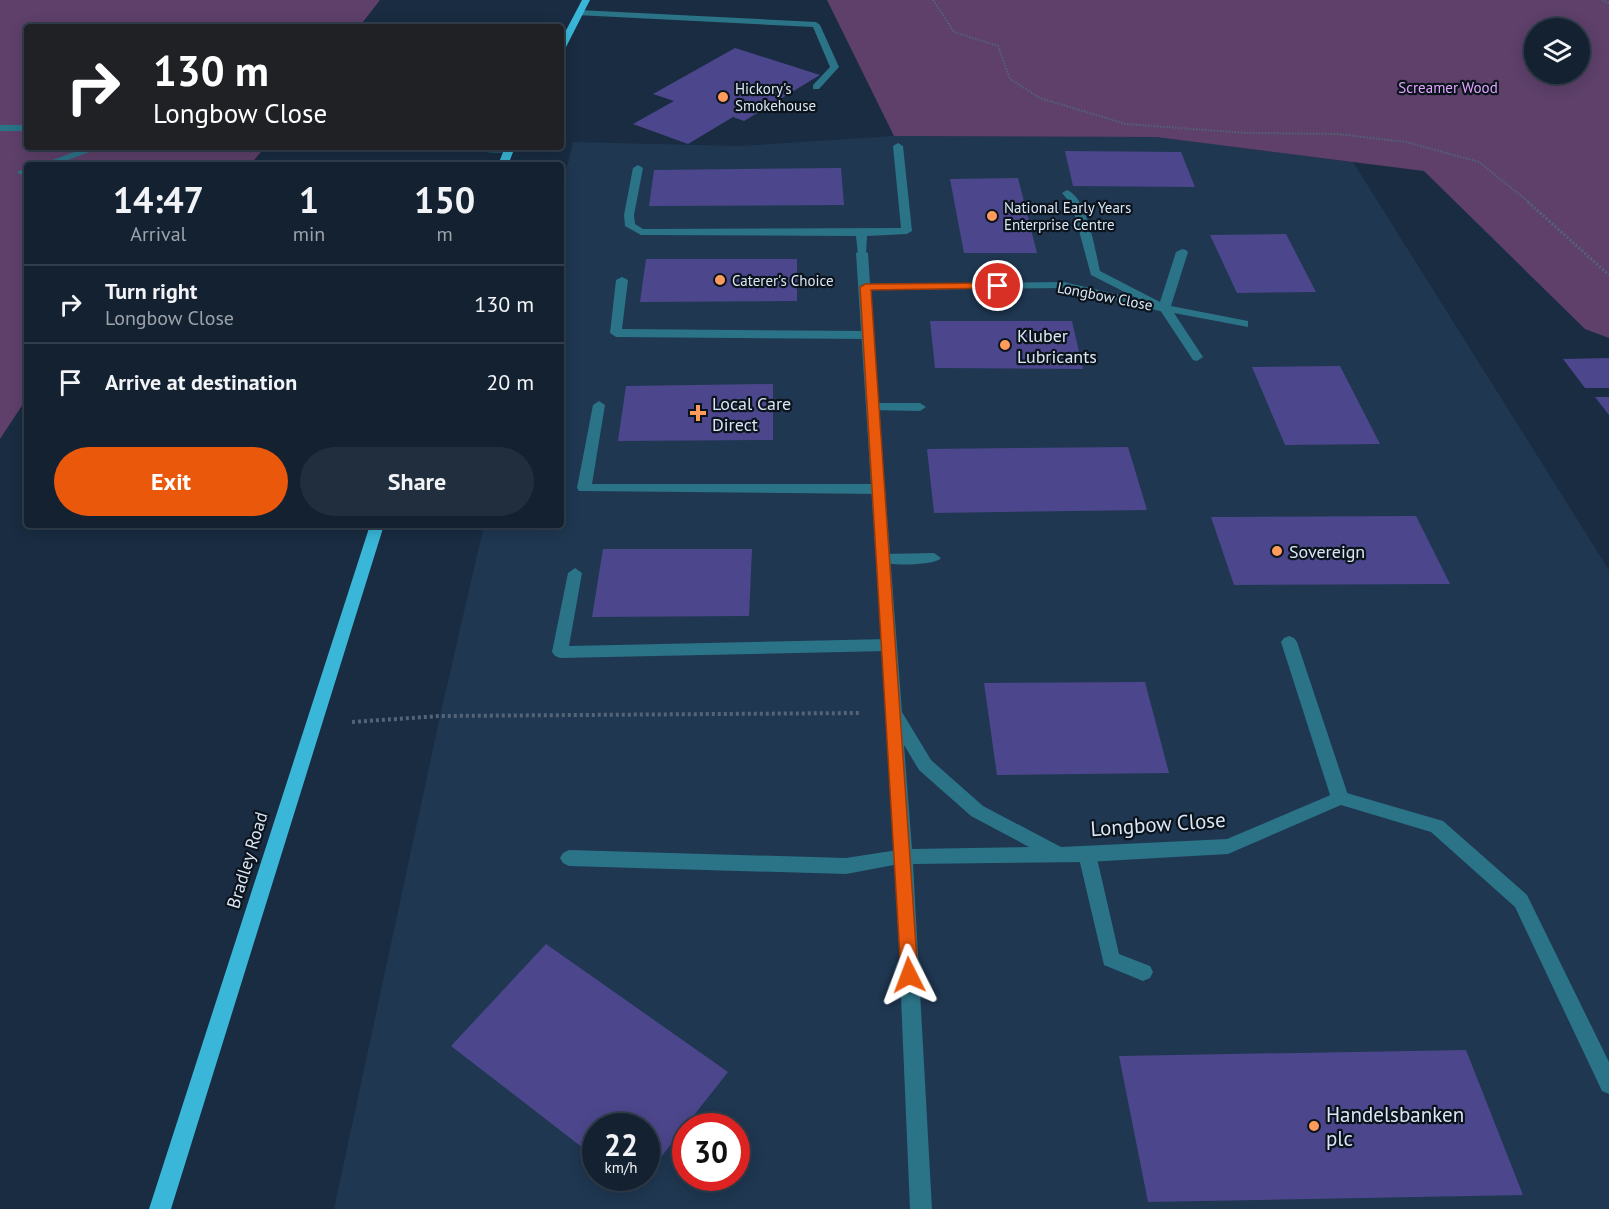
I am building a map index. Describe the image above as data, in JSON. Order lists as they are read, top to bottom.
{
  "streets": {
    "main road": ["Bradley Road"],
    "street": ["Longbow Close"]
  },
  "parks": ["Screamer Wood"],
  "places": {
    "other": [
      "Hickory's Smokehouse",
      "National Early Years Enterprise Centre",
      "Caterer's Choice",
      "Kluber Lubricants",
      "Sovereign",
      "Handelsbanken plc"
    ],
    "health": ["Local Care Direct"]
  },
  "page": {
    "turn": ["130 m", "Longbow Close"],
    "eta": [
      "14:47",
      "Arrival",
      "1",
      "min",
      "150",
      "m"
    ],
    "list": [
      {
        "name": "Turn right",
        "note": "Longbow Close",
        "value": "130 m"
      },
      {
        "name": "Arrive at destination",
        "value": "20 m"
      }
    ],
    "buttons": ["Exit", "Share"],
    "speed": "22 km/h",
    "limit": "30"
  }
}
